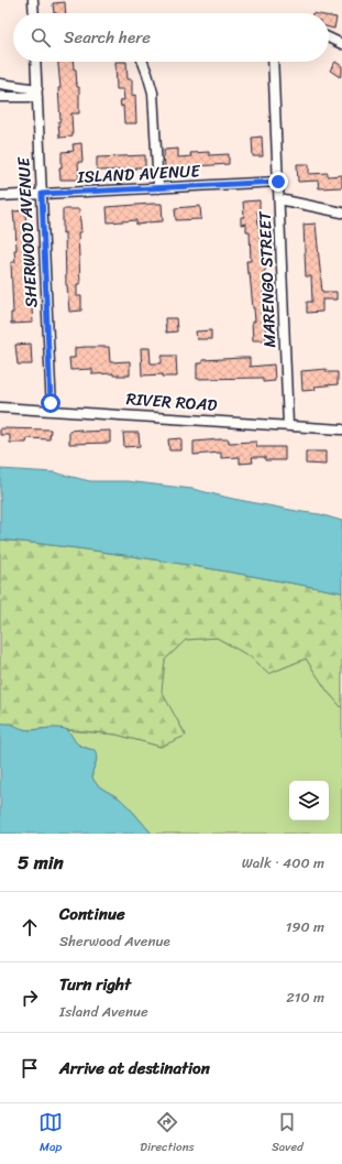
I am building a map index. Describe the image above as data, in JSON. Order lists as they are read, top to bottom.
{
  "streets": {
    "street": [
      "ISLAND AVENUE",
      "SHERWOOD AVENUE",
      "MARENGO STREET",
      "RIVER ROAD"
    ]
  },
  "crossings": [
    ["ISLAND AVENUE", "SHERWOOD AVENUE"],
    ["ISLAND AVENUE", "MARENGO STREET"],
    ["SHERWOOD AVENUE", "RIVER ROAD"],
    ["MARENGO STREET", "RIVER ROAD"]
  ],
  "page": {
    "search": "Search here",
    "heading": ["5 min", "Walk · 400 m"],
    "list": [
      ["Continue", "Sherwood Avenue", "190 m"],
      ["Turn right", "Island Avenue", "210 m"],
      "Arrive at destination"
    ],
    "nav": ["Map", "Directions", "Saved"]
  }
}
